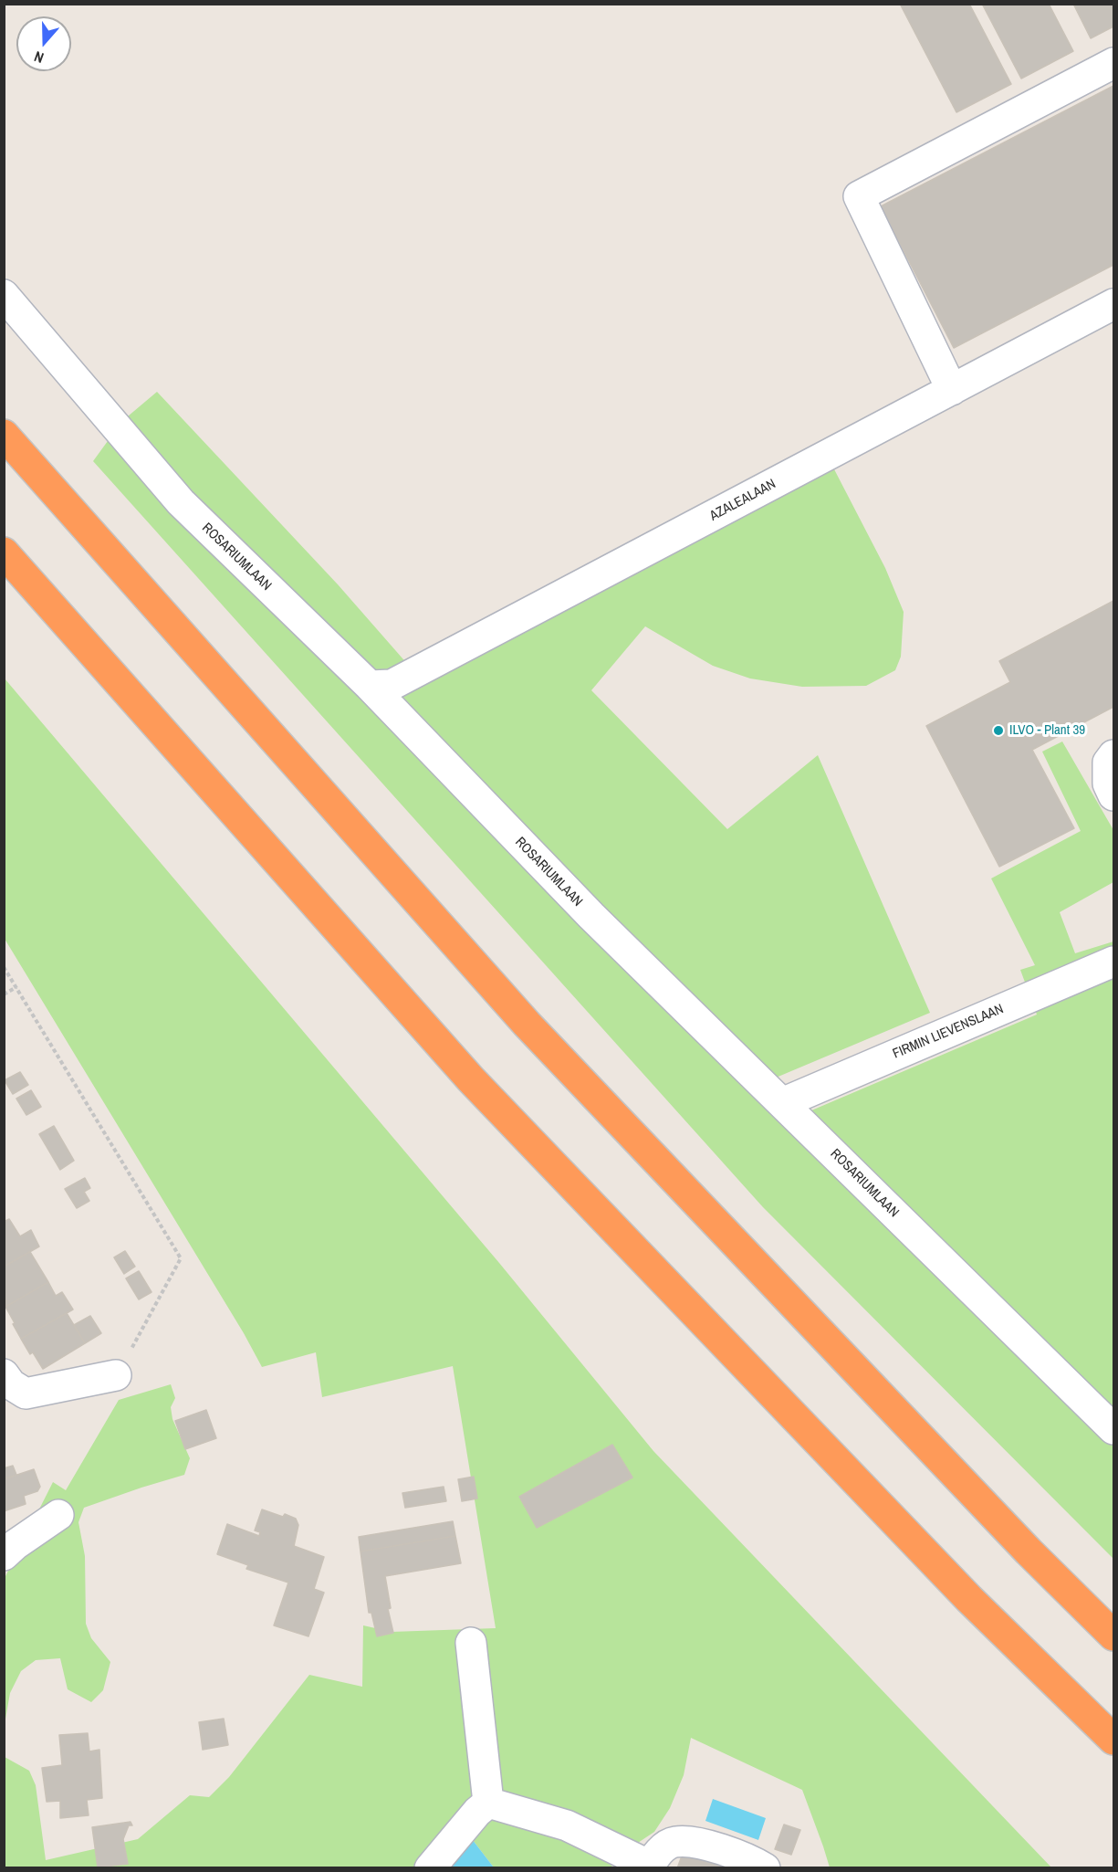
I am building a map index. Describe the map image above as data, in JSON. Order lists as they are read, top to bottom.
{
  "streets": {
    "street": ["AZALEALAAN", "ROSARIUMLAAN", "FIRMIN LIEVENSLAAN"]
  },
  "crossings": [
    ["AZALEALAAN", "ROSARIUMLAAN"],
    ["ROSARIUMLAAN", "FIRMIN LIEVENSLAAN"]
  ],
  "places": ["ILVO - Plant 39"],
  "north": "bottom"
}
